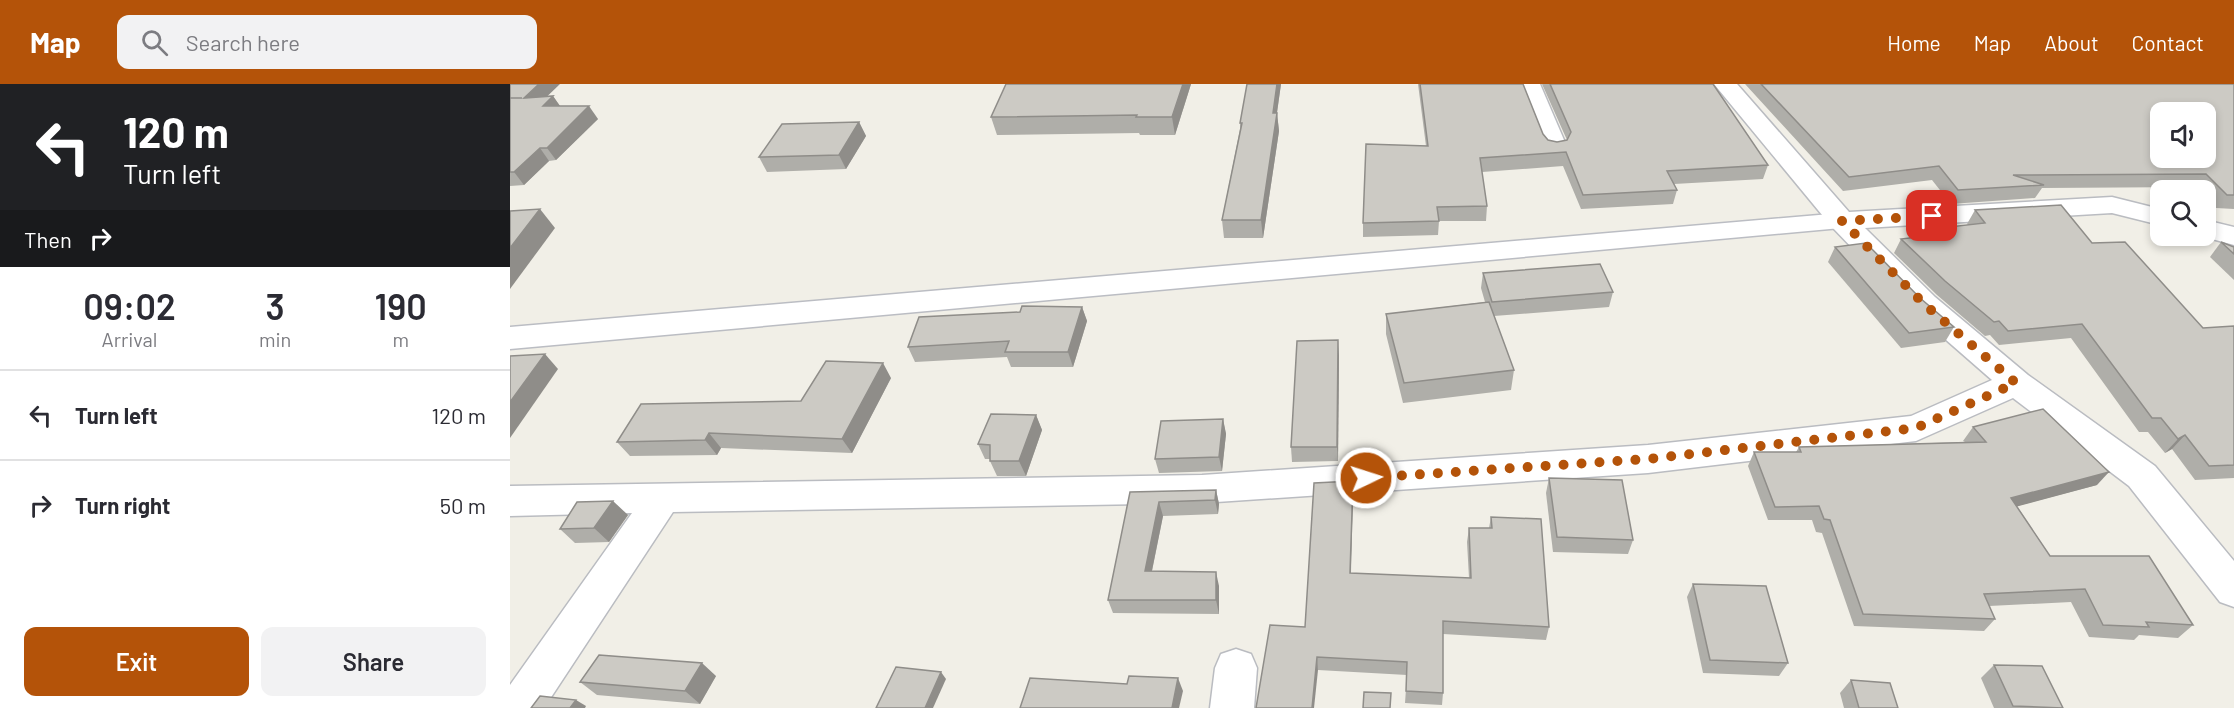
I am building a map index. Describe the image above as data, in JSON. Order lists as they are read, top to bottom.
{
  "page": {
    "header": "Map",
    "search": "Search here",
    "nav": [
      "Home",
      "Map",
      "About",
      "Contact"
    ],
    "turn": ["120 m", "Turn left"],
    "then": "Then",
    "eta": [
      "09:02",
      "Arrival",
      "3",
      "min",
      "190",
      "m"
    ],
    "list": [
      {
        "name": "Turn left",
        "value": "120 m"
      },
      {
        "name": "Turn right",
        "value": "50 m"
      }
    ],
    "buttons": ["Exit", "Share"]
  }
}
